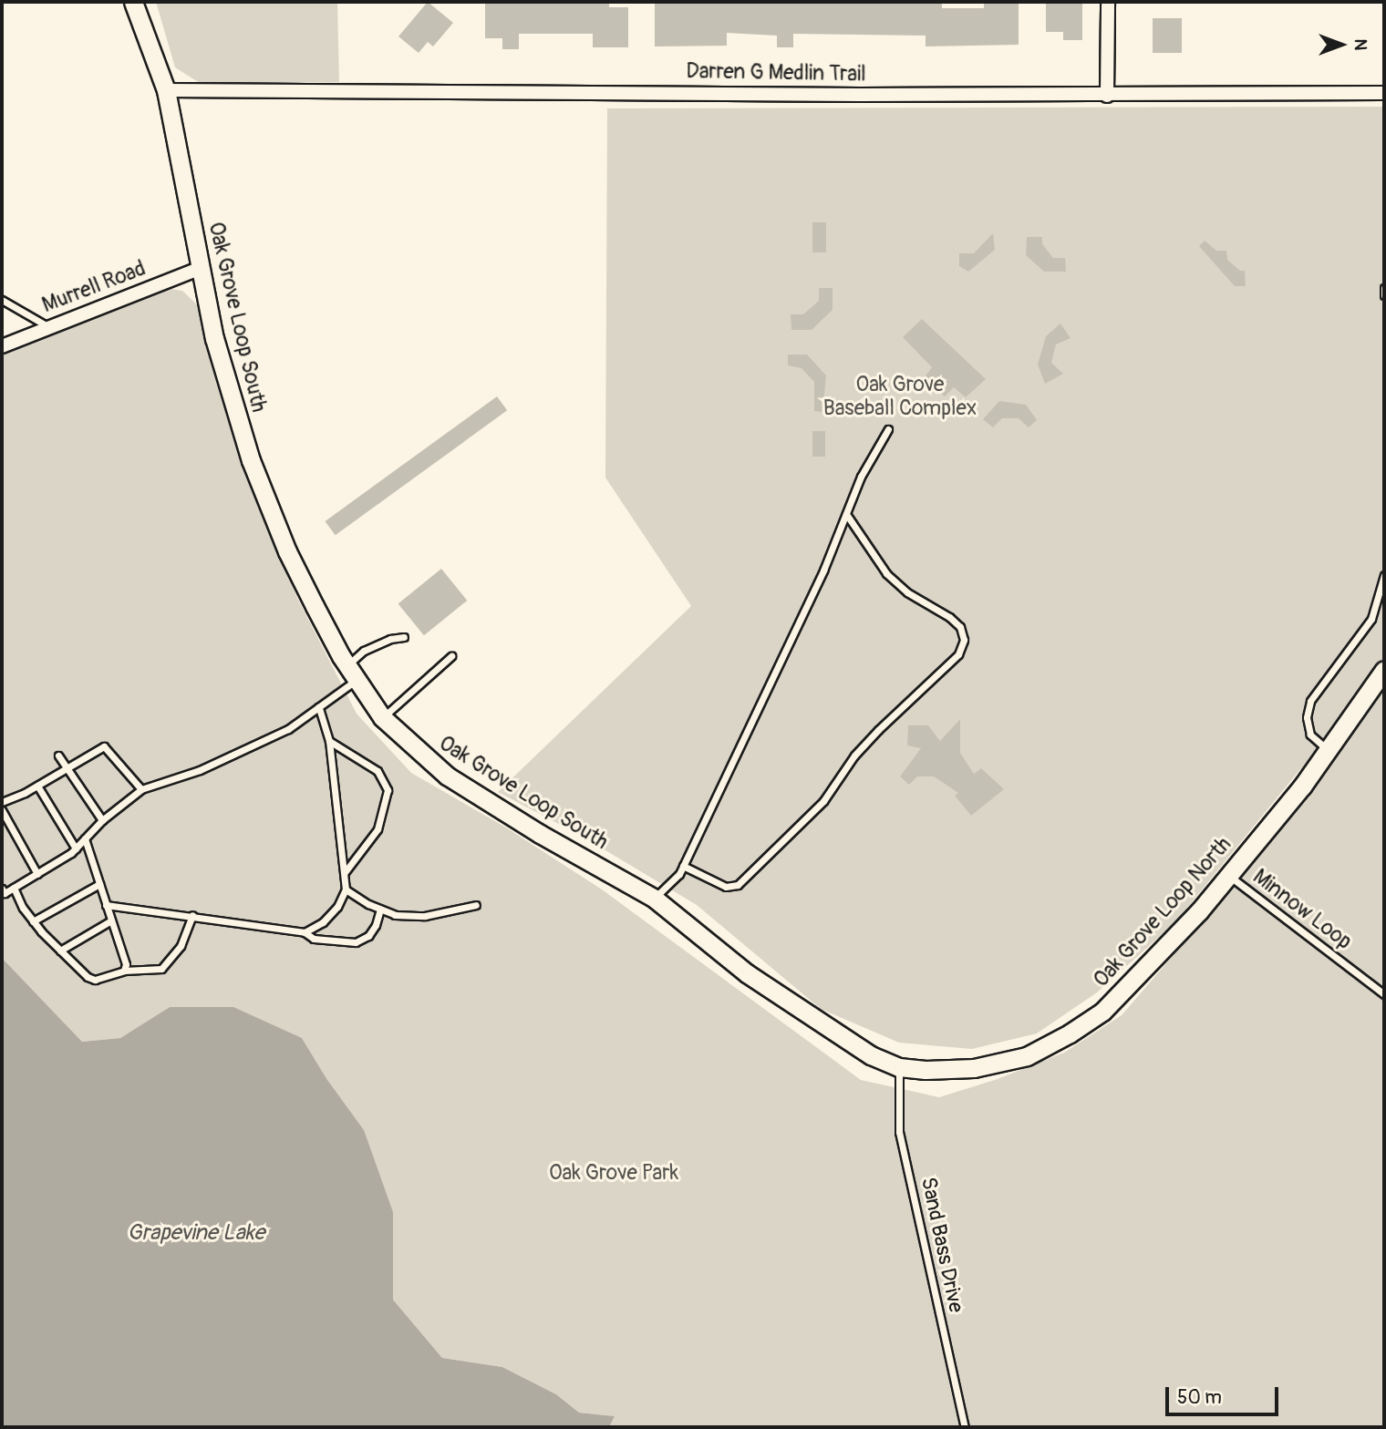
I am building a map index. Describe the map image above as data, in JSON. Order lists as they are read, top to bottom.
{
  "streets": {
    "street": [
      "Darren G Medlin Trail",
      "Murrell Road",
      "Oak Grove Loop South",
      "Oak Grove Loop North"
    ],
    "lane": ["Minnow Loop", "Sand Bass Drive"]
  },
  "crossings": [
    ["Darren G Medlin Trail", "Oak Grove Loop South"],
    ["Murrell Road", "Oak Grove Loop South"],
    ["Oak Grove Loop South", "Oak Grove Loop North"],
    ["Oak Grove Loop South", "Sand Bass Drive"],
    ["Minnow Loop", "Oak Grove Loop North"],
    ["Oak Grove Loop North", "Sand Bass Drive"]
  ],
  "water": ["Grapevine Lake"],
  "parks": ["Oak Grove Baseball Complex", "Oak Grove Park"],
  "scale_bar": "50 m",
  "north": "right"
}
